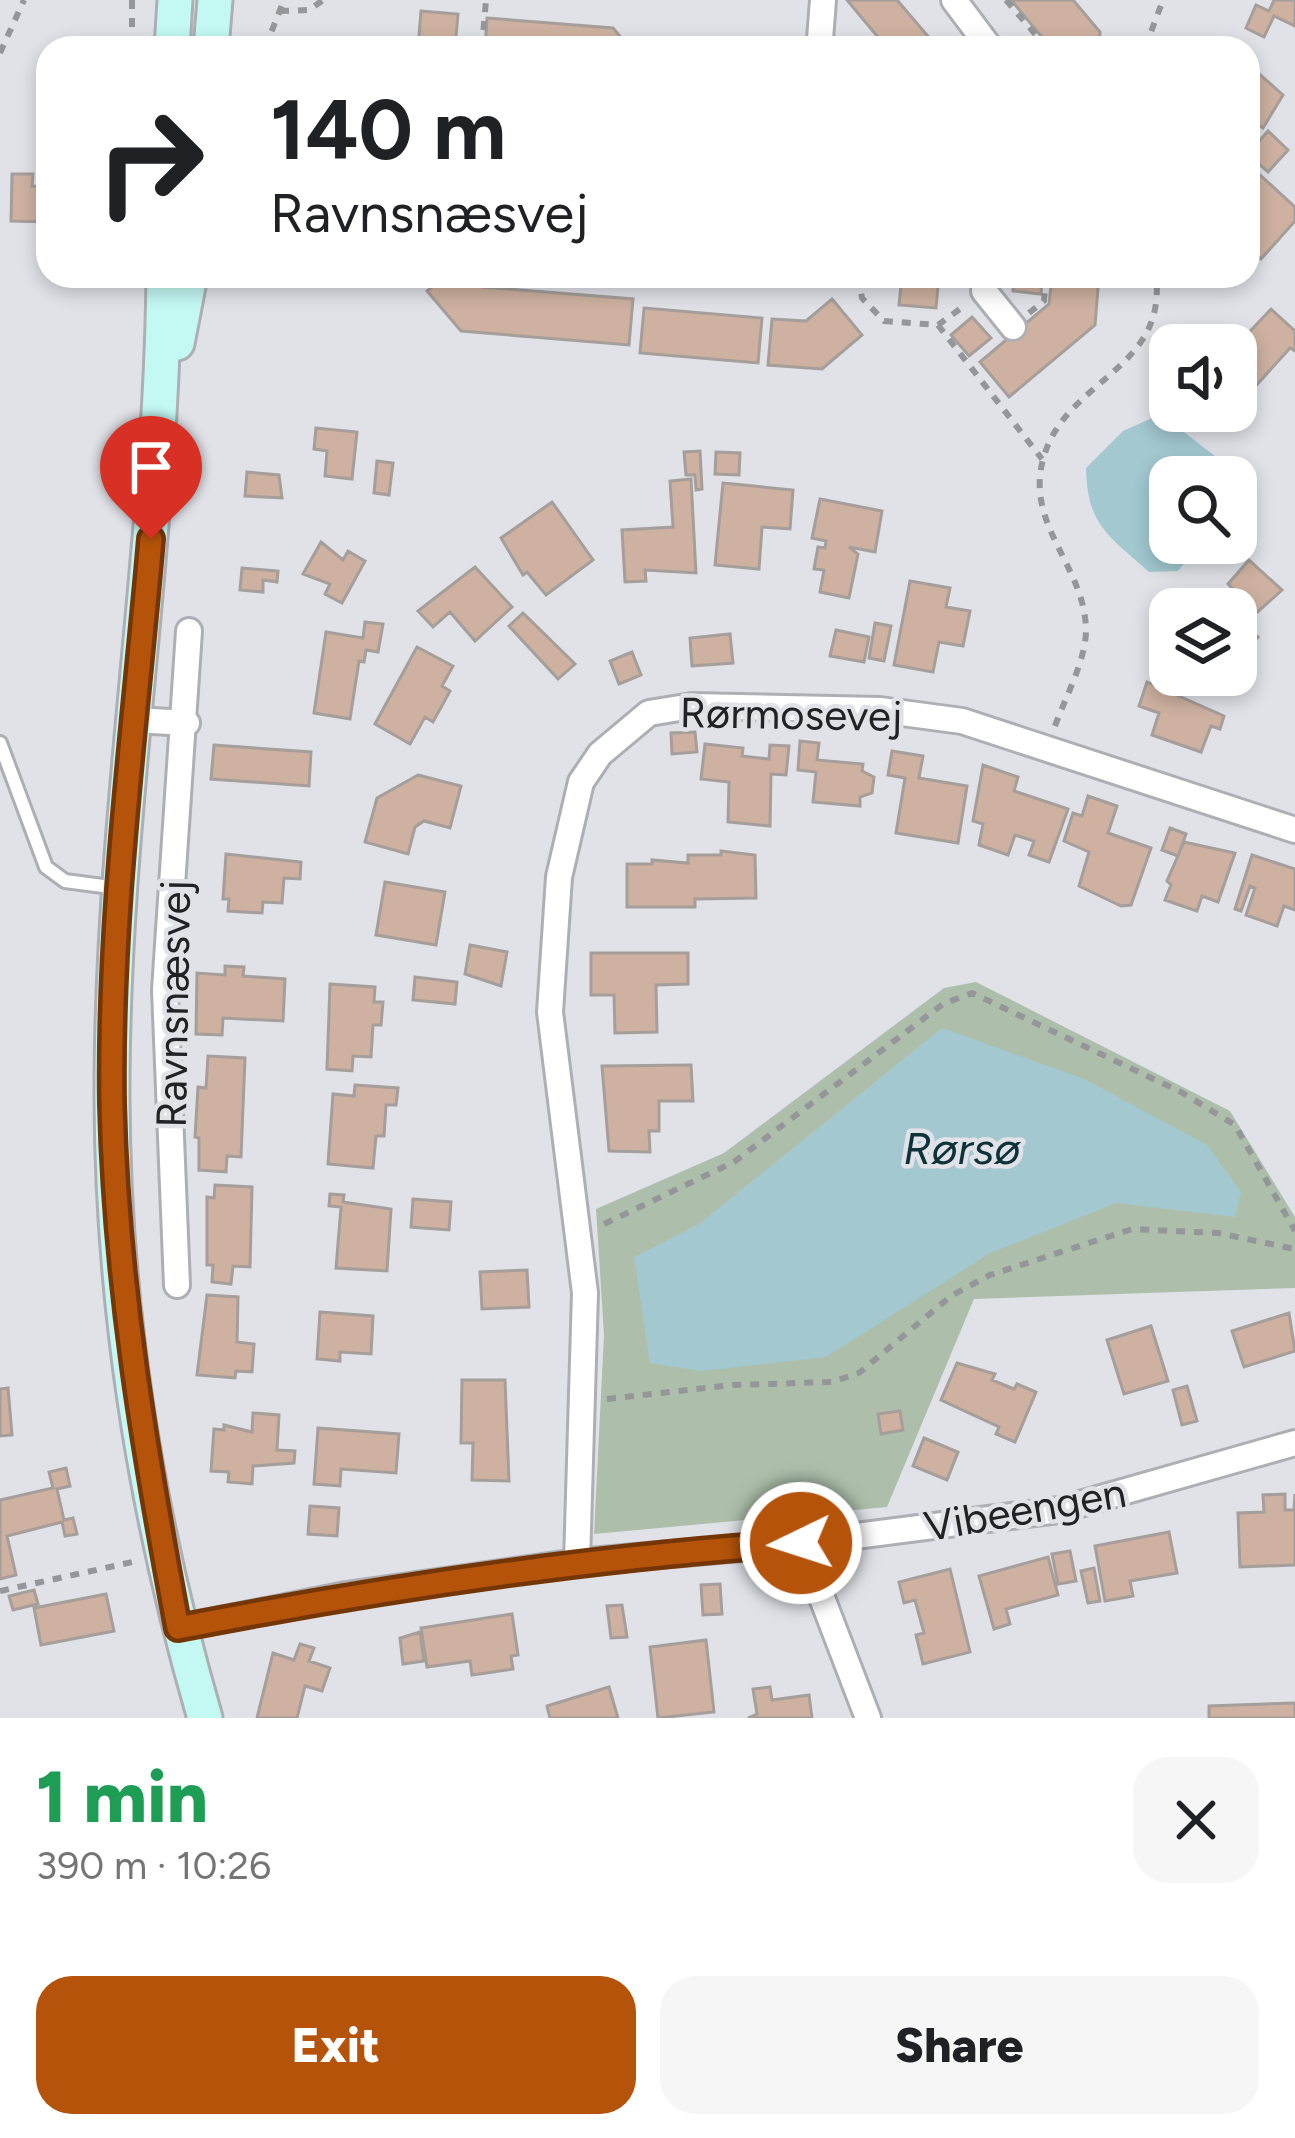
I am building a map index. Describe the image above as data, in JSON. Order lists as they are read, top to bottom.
{
  "streets": {
    "main road": ["Ravnsnæsvej"],
    "street": ["Rørmosevej", "Vibeengen"]
  },
  "crossings": [
    ["Rørmosevej", "Vibeengen"],
    ["Ravnsnæsvej", "Vibeengen"]
  ],
  "water": ["Rørsø"],
  "page": {
    "turn": ["140 m", "Ravnsnæsvej"],
    "heading": ["1 min", "390 m · 10:26"],
    "buttons": ["Exit", "Share"]
  }
}
